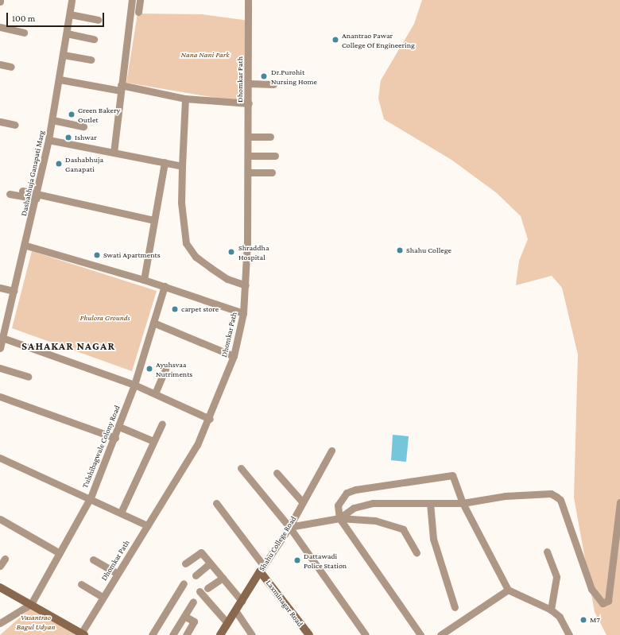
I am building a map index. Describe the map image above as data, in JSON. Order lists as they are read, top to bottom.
{
  "streets": {
    "street": [
      "Dhomkar Path",
      "Dashabhuja Ganapati Marg",
      "Tulshibagwale Colony Road",
      "Shahu College Road",
      "Laxminagar Road"
    ]
  },
  "crossings": [
    ["Shahu College Road", "Laxminagar Road"]
  ],
  "districts": ["SAHAKAR NAGAR"],
  "parks": ["Nana Nani Park", "Phulora Grounds", "Vasantrao Bagul Udyan"],
  "places": [
    "Anantrao Pawar College Of Engineering",
    "Dr.Purohit Nursing Home",
    "Green Bakery Outlet",
    "Ishwar",
    "Dashabhuja Ganapati",
    "Shahu College",
    "Shraddha Hospital",
    "Swati Apartments",
    "carpet store",
    "Ayuhsvaa Nutriments",
    "Dattawadi Police Station",
    "M7"
  ],
  "scale_bar": "100 m"
}
